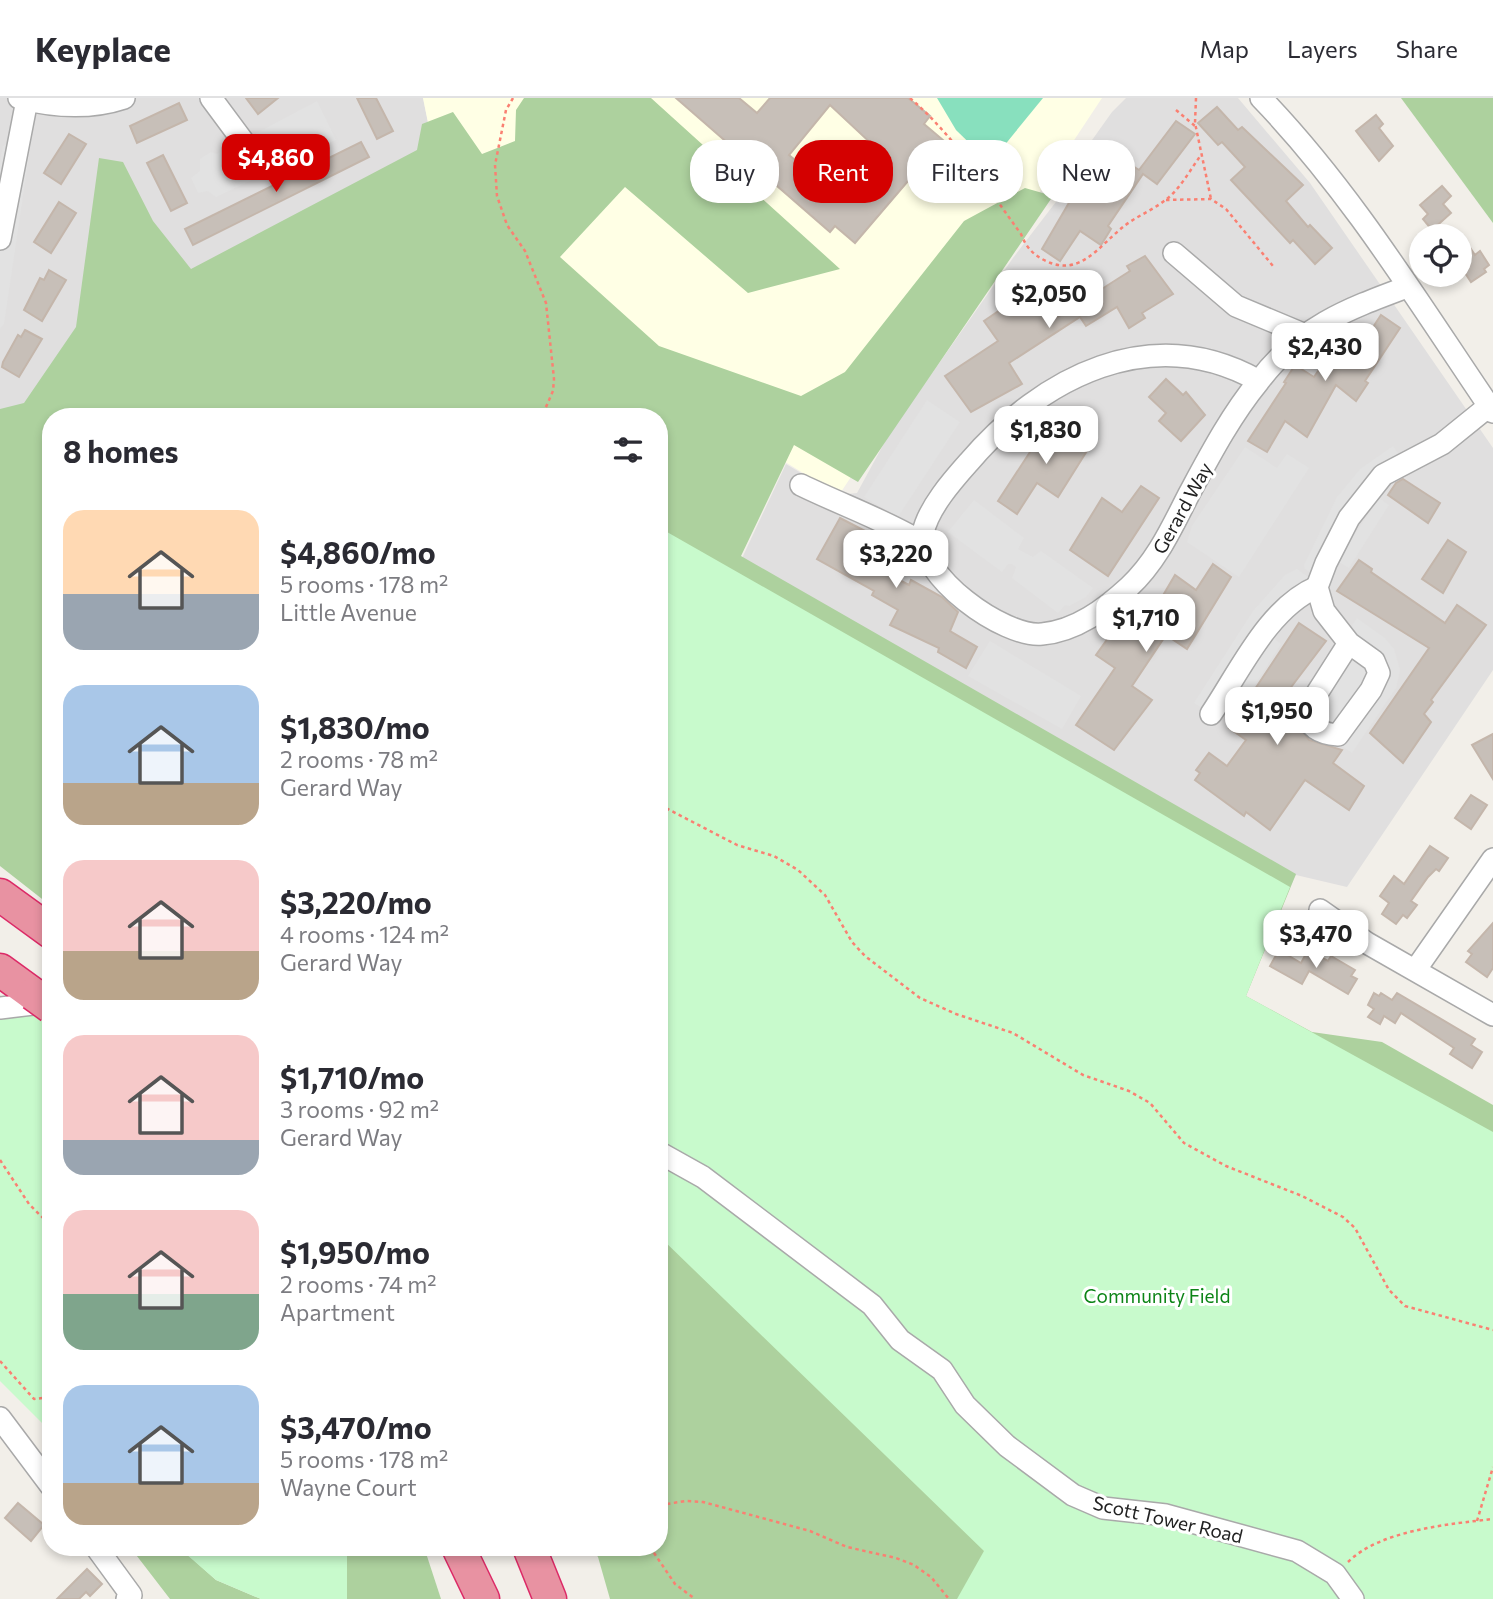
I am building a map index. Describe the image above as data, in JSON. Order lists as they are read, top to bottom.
{
  "streets": {
    "street": ["Gerard Way", "Scott Tower Road"]
  },
  "parks": ["Community Field"],
  "page": {
    "header": "Keyplace",
    "nav": ["Map", "Layers", "Share"],
    "price": [
      "$4,860",
      "$2,050",
      "$2,430",
      "$1,830",
      "$3,220",
      "$1,710",
      "$1,950",
      "$3,470"
    ],
    "chip": [
      "Buy",
      "Rent",
      "Filters",
      "New"
    ],
    "heading": "8 homes",
    "list": [
      {
        "name": "$4,860/mo",
        "note": "5 rooms · 178 m² · Little Avenue"
      },
      {
        "name": "$1,830/mo",
        "note": "2 rooms · 78 m² · Gerard Way"
      },
      {
        "name": "$3,220/mo",
        "note": "4 rooms · 124 m² · Gerard Way"
      },
      {
        "name": "$1,710/mo",
        "note": "3 rooms · 92 m² · Gerard Way"
      },
      {
        "name": "$1,950/mo",
        "note": "2 rooms · 74 m² · Apartment"
      },
      {
        "name": "$3,470/mo",
        "note": "5 rooms · 178 m² · Wayne Court"
      }
    ]
  }
}
